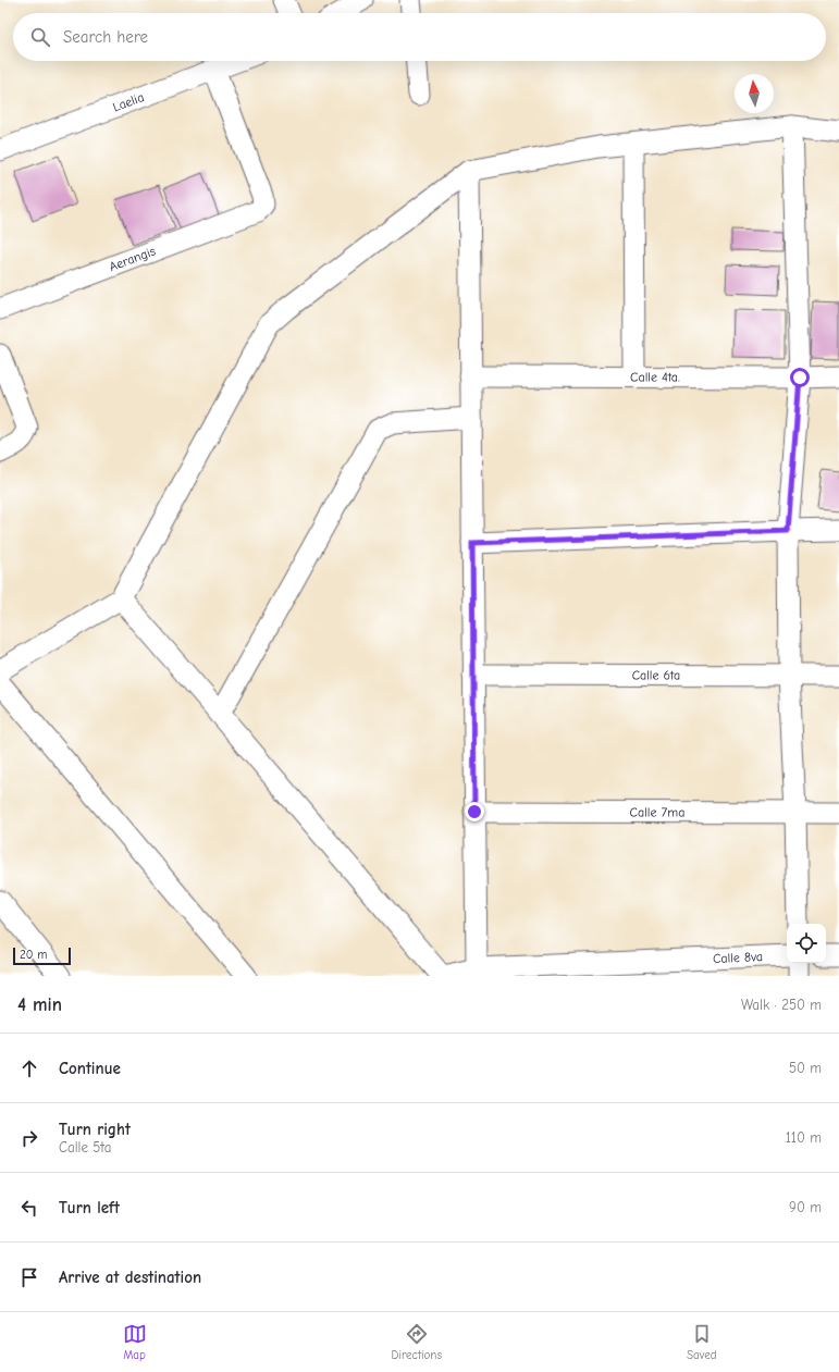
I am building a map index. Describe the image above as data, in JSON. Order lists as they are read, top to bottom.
{
  "streets": {
    "street": [
      "Laelia",
      "Aerangis",
      "Calle 4ta.",
      "Calle 6ta",
      "Calle 7ma",
      "Calle 8va"
    ]
  },
  "crossings": [
    ["Laelia", "Aerangis"]
  ],
  "scale_bar": "20 m",
  "north": "top",
  "page": {
    "search": "Search here",
    "scale": "20 m",
    "heading": ["4 min", "Walk · 250 m"],
    "list": [
      ["Continue", "50 m"],
      ["Turn right", "Calle 5ta", "110 m"],
      ["Turn left", "90 m"],
      "Arrive at destination"
    ],
    "nav": ["Map", "Directions", "Saved"]
  }
}
